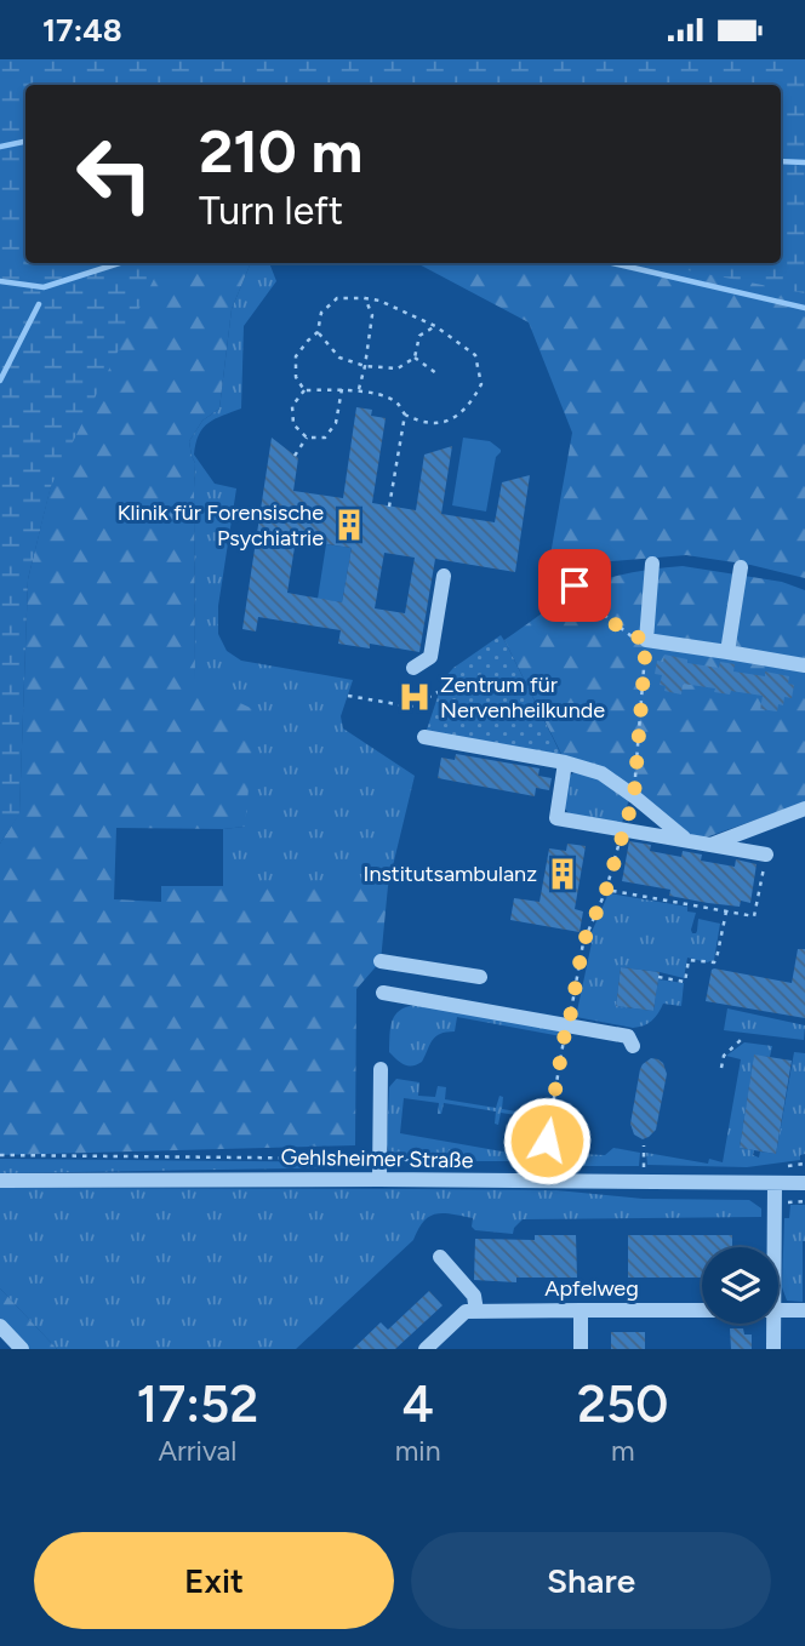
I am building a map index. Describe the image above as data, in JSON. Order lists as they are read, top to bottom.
{
  "streets": {
    "street": ["Gehlsheimer Straße", "Apfelweg"]
  },
  "places": {
    "building": ["Klinik für Forensische Psychiatrie", "Institutsambulanz"],
    "hospital": ["Zentrum für Nervenheilkunde"]
  },
  "page": {
    "status": "17:48",
    "turn": ["210 m", "Turn left"],
    "eta": [
      "17:52",
      "Arrival",
      "4",
      "min",
      "250",
      "m"
    ],
    "buttons": ["Exit", "Share"]
  }
}
